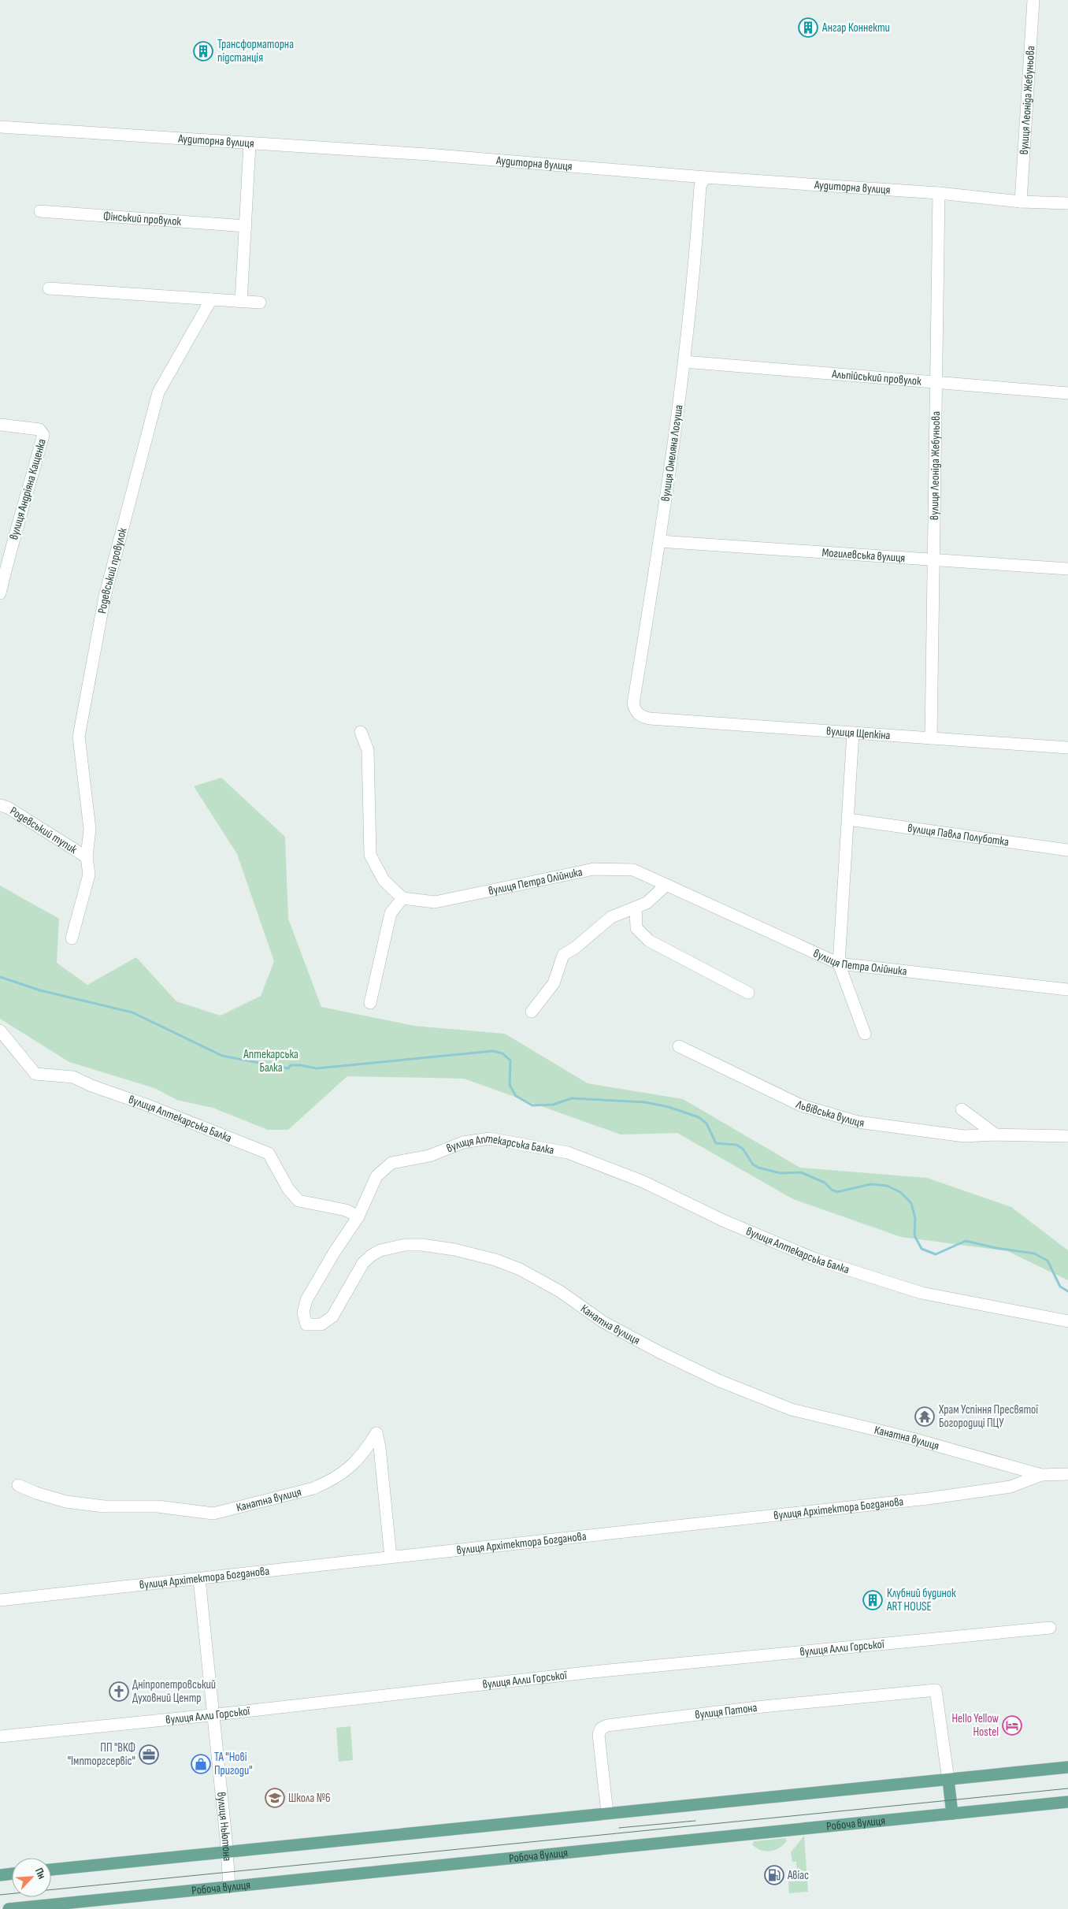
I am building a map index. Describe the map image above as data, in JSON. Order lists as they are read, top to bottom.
{
  "streets": {
    "main road": ["Робоча вулиця"],
    "street": [
      "вулиця Леоніда Жебуньова",
      "Аудиторна вулиця",
      "Фінський провулок",
      "Альпійський провулок",
      "вулиця Омеляна Логуша",
      "вулиця Андріяна Кащенка",
      "Могилевська вулиця",
      "Родевський провулок",
      "вулиця Щепкіна",
      "Родевський тупик",
      "вулиця Павла Полуботка",
      "вулиця Петра Олійника",
      "Львівська вулиця",
      "вулиця Аптекарська Балка",
      "Канатна вулиця",
      "вулиця Архітектора Богданова",
      "вулиця Алли Горської",
      "вулиця Патона",
      "вулиця Ньютона"
    ]
  },
  "crossings": [
    ["вулиця Леоніда Жебуньова", "Аудиторна вулиця"],
    ["вулиця Леоніда Жебуньова", "Альпійський провулок"],
    ["вулиця Леоніда Жебуньова", "Могилевська вулиця"],
    ["вулиця Леоніда Жебуньова", "вулиця Щепкіна"],
    ["Аудиторна вулиця", "вулиця Омеляна Логуша"],
    ["Альпійський провулок", "вулиця Омеляна Логуша"],
    ["вулиця Омеляна Логуша", "Могилевська вулиця"],
    ["вулиця Омеляна Логуша", "вулиця Щепкіна"],
    ["Родевський провулок", "Родевський тупик"],
    ["вулиця Аптекарська Балка", "Канатна вулиця"],
    ["Канатна вулиця", "вулиця Архітектора Богданова"],
    ["вулиця Архітектора Богданова", "вулиця Ньютона"],
    ["вулиця Алли Горської", "вулиця Ньютона"],
    ["Робоча вулиця", "вулиця Ньютона"]
  ],
  "parks": ["Аптекарська Балка"],
  "places": {
    "building": ["Ангар Коннекти", "Трансформаторна підстанція", "Клубний будинок ART HOUSE"],
    "temple": ["Храм Успіння Пресвятої Богородиці ПЦУ"],
    "church": ["Дніпропетровський Духовний Центр"],
    "hotel": ["Hello Yellow Hostel"],
    "office": ["ПП \"ВКФ \"Імпторгсервіс\""],
    "shop": ["ТА \"Нові Пригоди\""],
    "school or university": ["Школа №6"],
    "fuel station": ["Авіас"]
  },
  "north": "top right"
}
